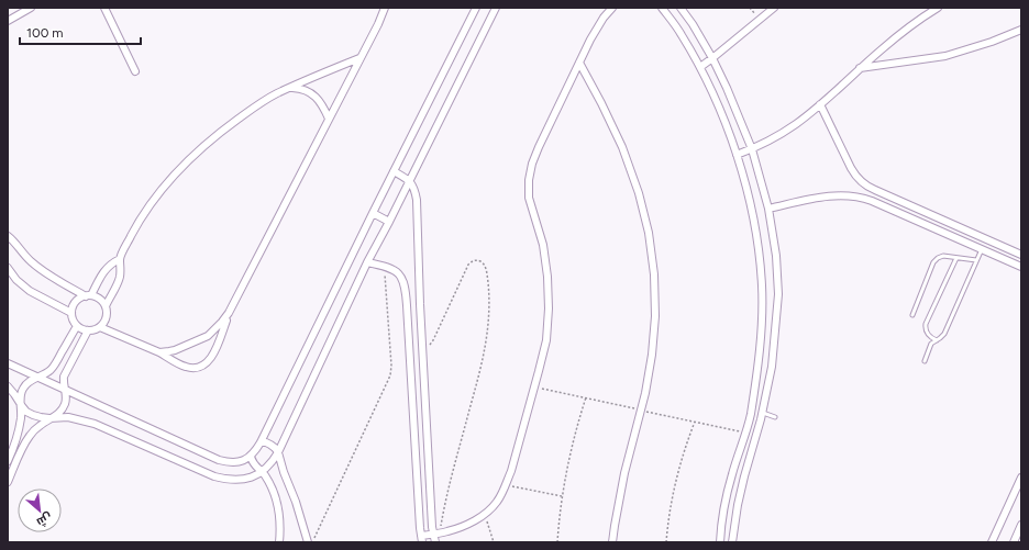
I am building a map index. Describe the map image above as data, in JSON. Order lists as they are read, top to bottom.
{
  "scale_bar": "100 m",
  "north": "bottom right"
}
